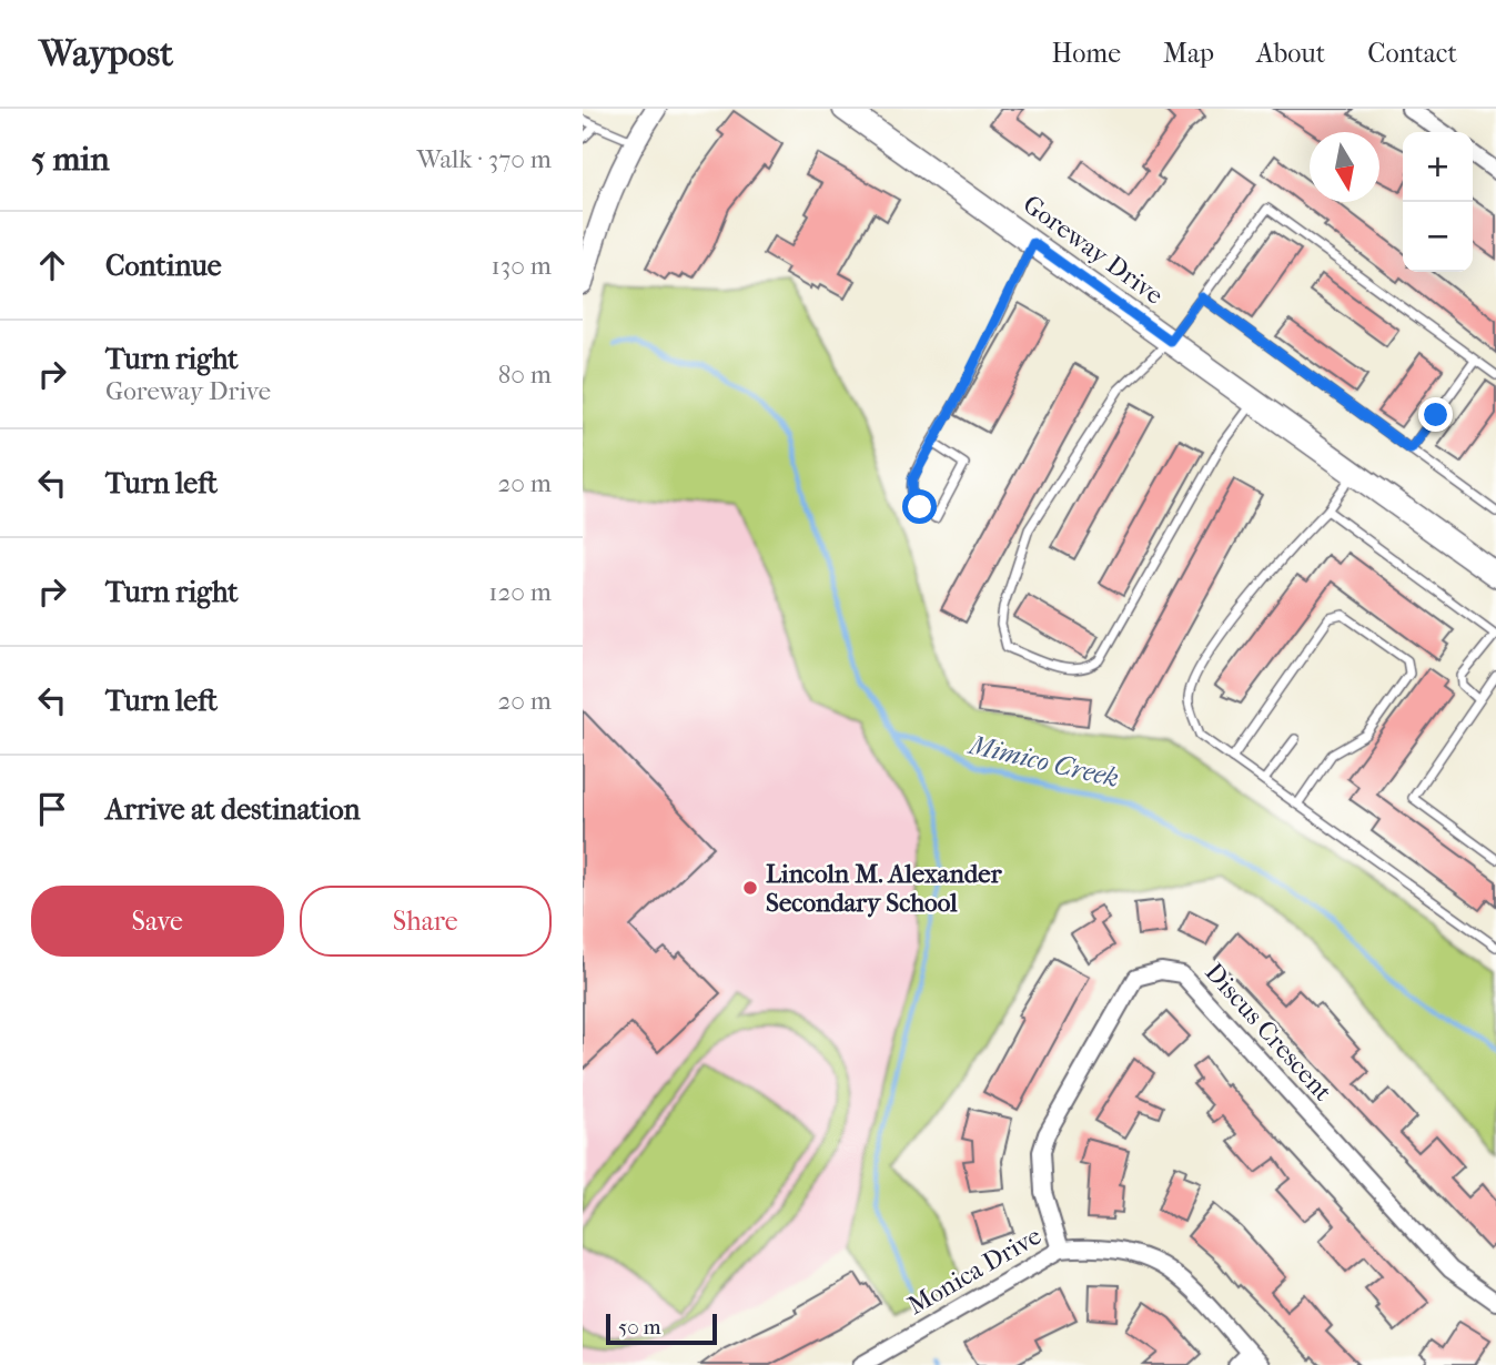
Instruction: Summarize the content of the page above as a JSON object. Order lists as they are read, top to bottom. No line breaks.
{"streets":{"main road":["Goreway Drive"],"street":["Discus Crescent","Monica Drive"]},"crossings":[["Discus Crescent","Monica Drive"]],"water":["Mimico Creek"],"places":["Lincoln M. Alexander Secondary School"],"scale_bar":"50 m","north":"bottom","page":{"header":"Waypost","nav":["Home","Map","About","Contact"],"heading":["5 min","Walk · 370 m"],"map_buttons":["+","−"],"list":[["Continue","130 m"],["Turn right","Goreway Drive","80 m"],["Turn left","20 m"],["Turn right","120 m"],["Turn left","20 m"],"Arrive at destination"],"buttons":["Save","Share"],"scale":"50 m"}}
